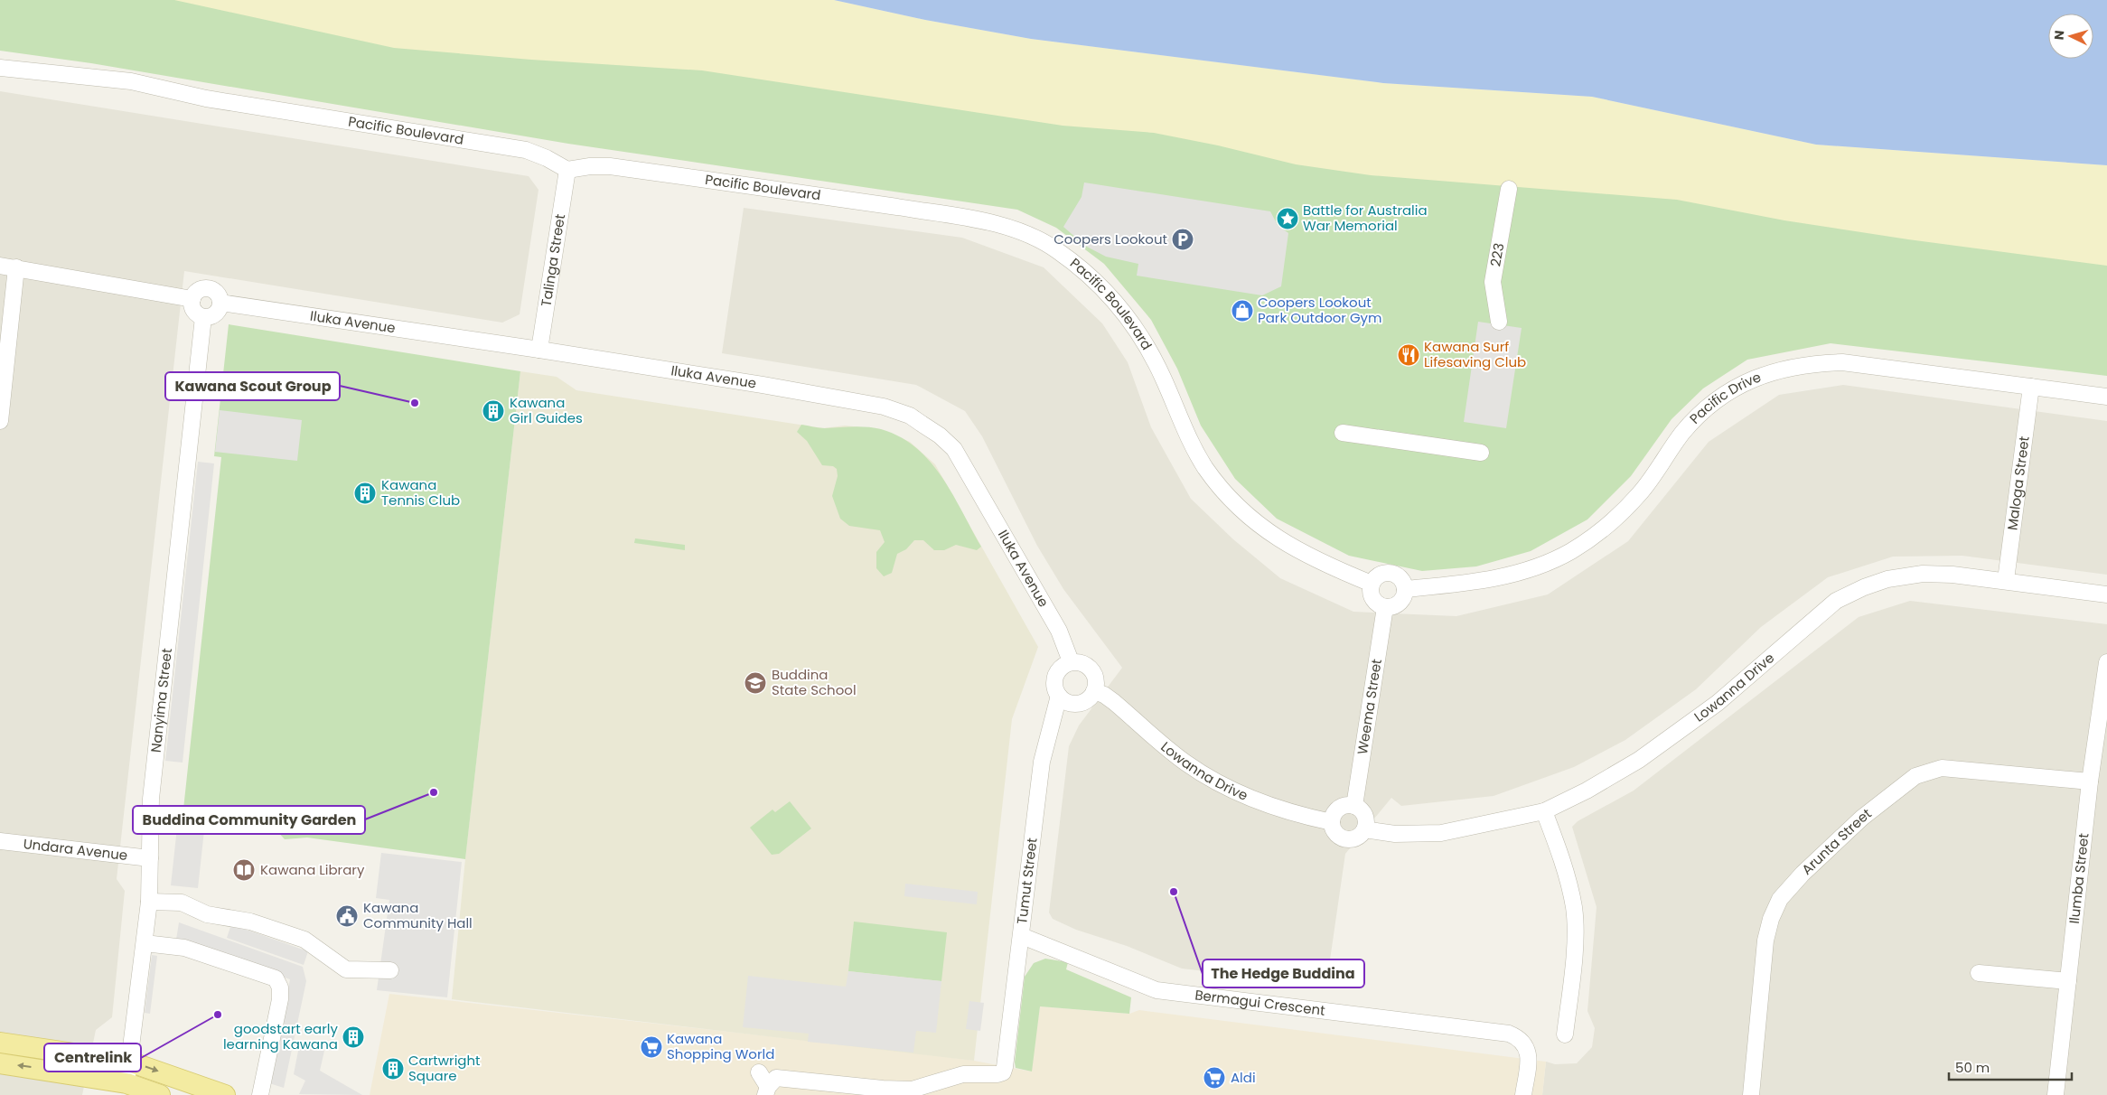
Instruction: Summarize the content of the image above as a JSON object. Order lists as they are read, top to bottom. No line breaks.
{"streets":{"street":["Pacific Boulevard","223","Talinga Street","Iluka Avenue","Pacific Drive","Maloga Street","Lowanna Drive","Nanyima Street","Weema Street","Arunta Street","Undara Avenue","Ilumba Street","Tumut Street","Bermagui Crescent"]},"crossings":[["Pacific Boulevard","Talinga Street"],["Pacific Boulevard","Pacific Drive"],["Pacific Boulevard","Weema Street"],["Talinga Street","Iluka Avenue"],["Iluka Avenue","Lowanna Drive"],["Iluka Avenue","Nanyima Street"],["Iluka Avenue","Tumut Street"],["Pacific Drive","Maloga Street"],["Pacific Drive","Weema Street"],["Maloga Street","Lowanna Drive"],["Lowanna Drive","Weema Street"],["Lowanna Drive","Tumut Street"],["Nanyima Street","Undara Avenue"],["Arunta Street","Ilumba Street"],["Tumut Street","Bermagui Crescent"]],"places":{"place":["Battle for Australia War Memorial"],"parking":["Coopers Lookout"],"shop":["Coopers Lookout Park Outdoor Gym"],"restaurant":["Kawana Surf Lifesaving Club"],"other":["Kawana Scout Group","Buddina Community Garden","The Hedge Buddina","Centrelink"],"building":["Kawana Girl Guides","Kawana Tennis Club","goodstart early learning Kawana","Cartwright Square"],"school or university":["Buddina State School"],"library":["Kawana Library"],"public building":["Kawana Community Hall"],"supermarket":["Kawana Shopping World","Aldi"]},"scale_bar":"50 m","north":"left"}
